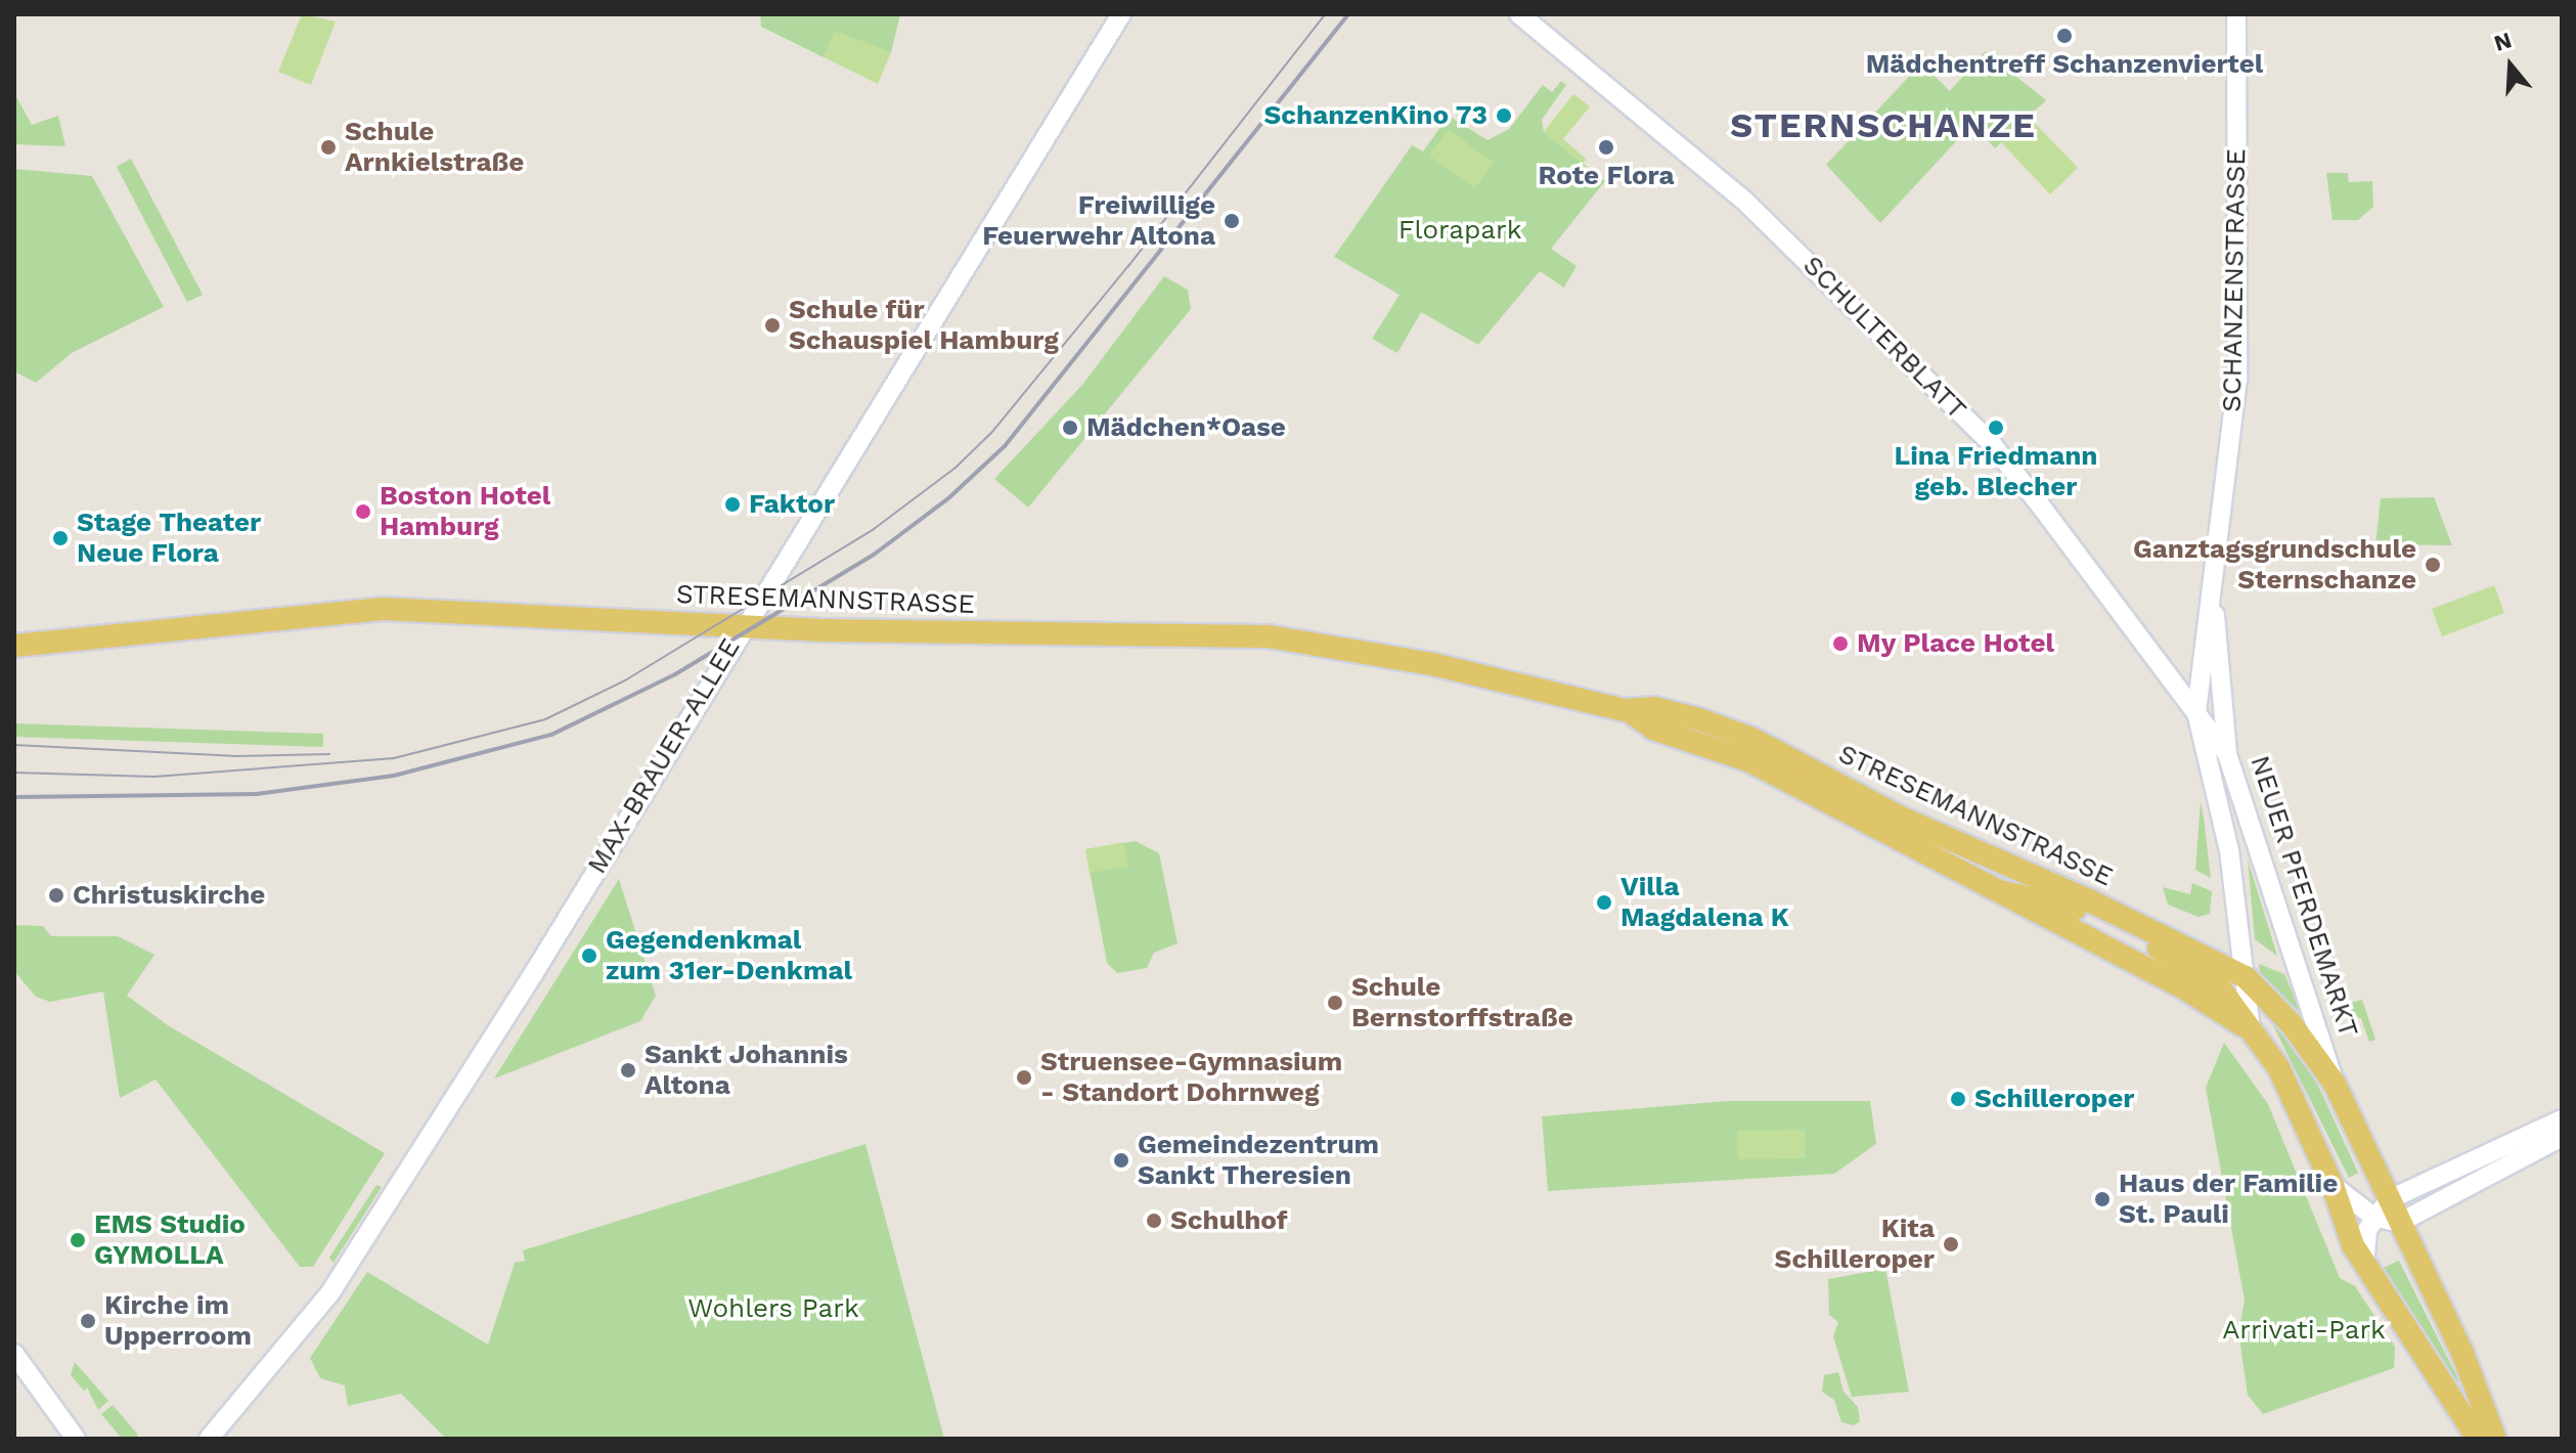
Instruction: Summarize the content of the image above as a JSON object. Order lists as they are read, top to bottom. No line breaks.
{"streets":{"main road":["STRESEMANNSTRASSE","NEUER PFERDEMARKT"],"street":["SCHANZENSTRASSE","SCHULTERBLATT","MAX-BRAUER-ALLEE"]},"crossings":[["SCHANZENSTRASSE","SCHULTERBLATT"],["SCHANZENSTRASSE","NEUER PFERDEMARKT"],["SCHULTERBLATT","NEUER PFERDEMARKT"],["STRESEMANNSTRASSE","MAX-BRAUER-ALLEE"],["STRESEMANNSTRASSE","NEUER PFERDEMARKT"]],"districts":["STERNSCHANZE"],"parks":["Florapark","Wohlers Park","Arrivati-Park"],"places":["Mädchentreff Schanzenviertel","SchanzenKino 73","Schule Arnkielstraße","Rote Flora","Freiwillige Feuerwehr Altona","Schule für Schauspiel Hamburg","Mädchen*Oase","Lina Friedmann geb. Blecher","Faktor","Boston Hotel Hamburg","Stage Theater Neue Flora","Ganztagsgrundschule Sternschanze","My Place Hotel","Christuskirche","Villa Magdalena K","Gegendenkmal zum 31er-Denkmal","Schule Bernstorffstraße","Sankt Johannis Altona","Struensee-Gymnasium - Standort Dohrnweg","Schilleroper","Gemeindezentrum Sankt Theresien","Haus der Familie St. Pauli","Schulhof","EMS Studio GYMOLLA","Kita Schilleroper","Kirche im Upperroom"],"north":"top"}
